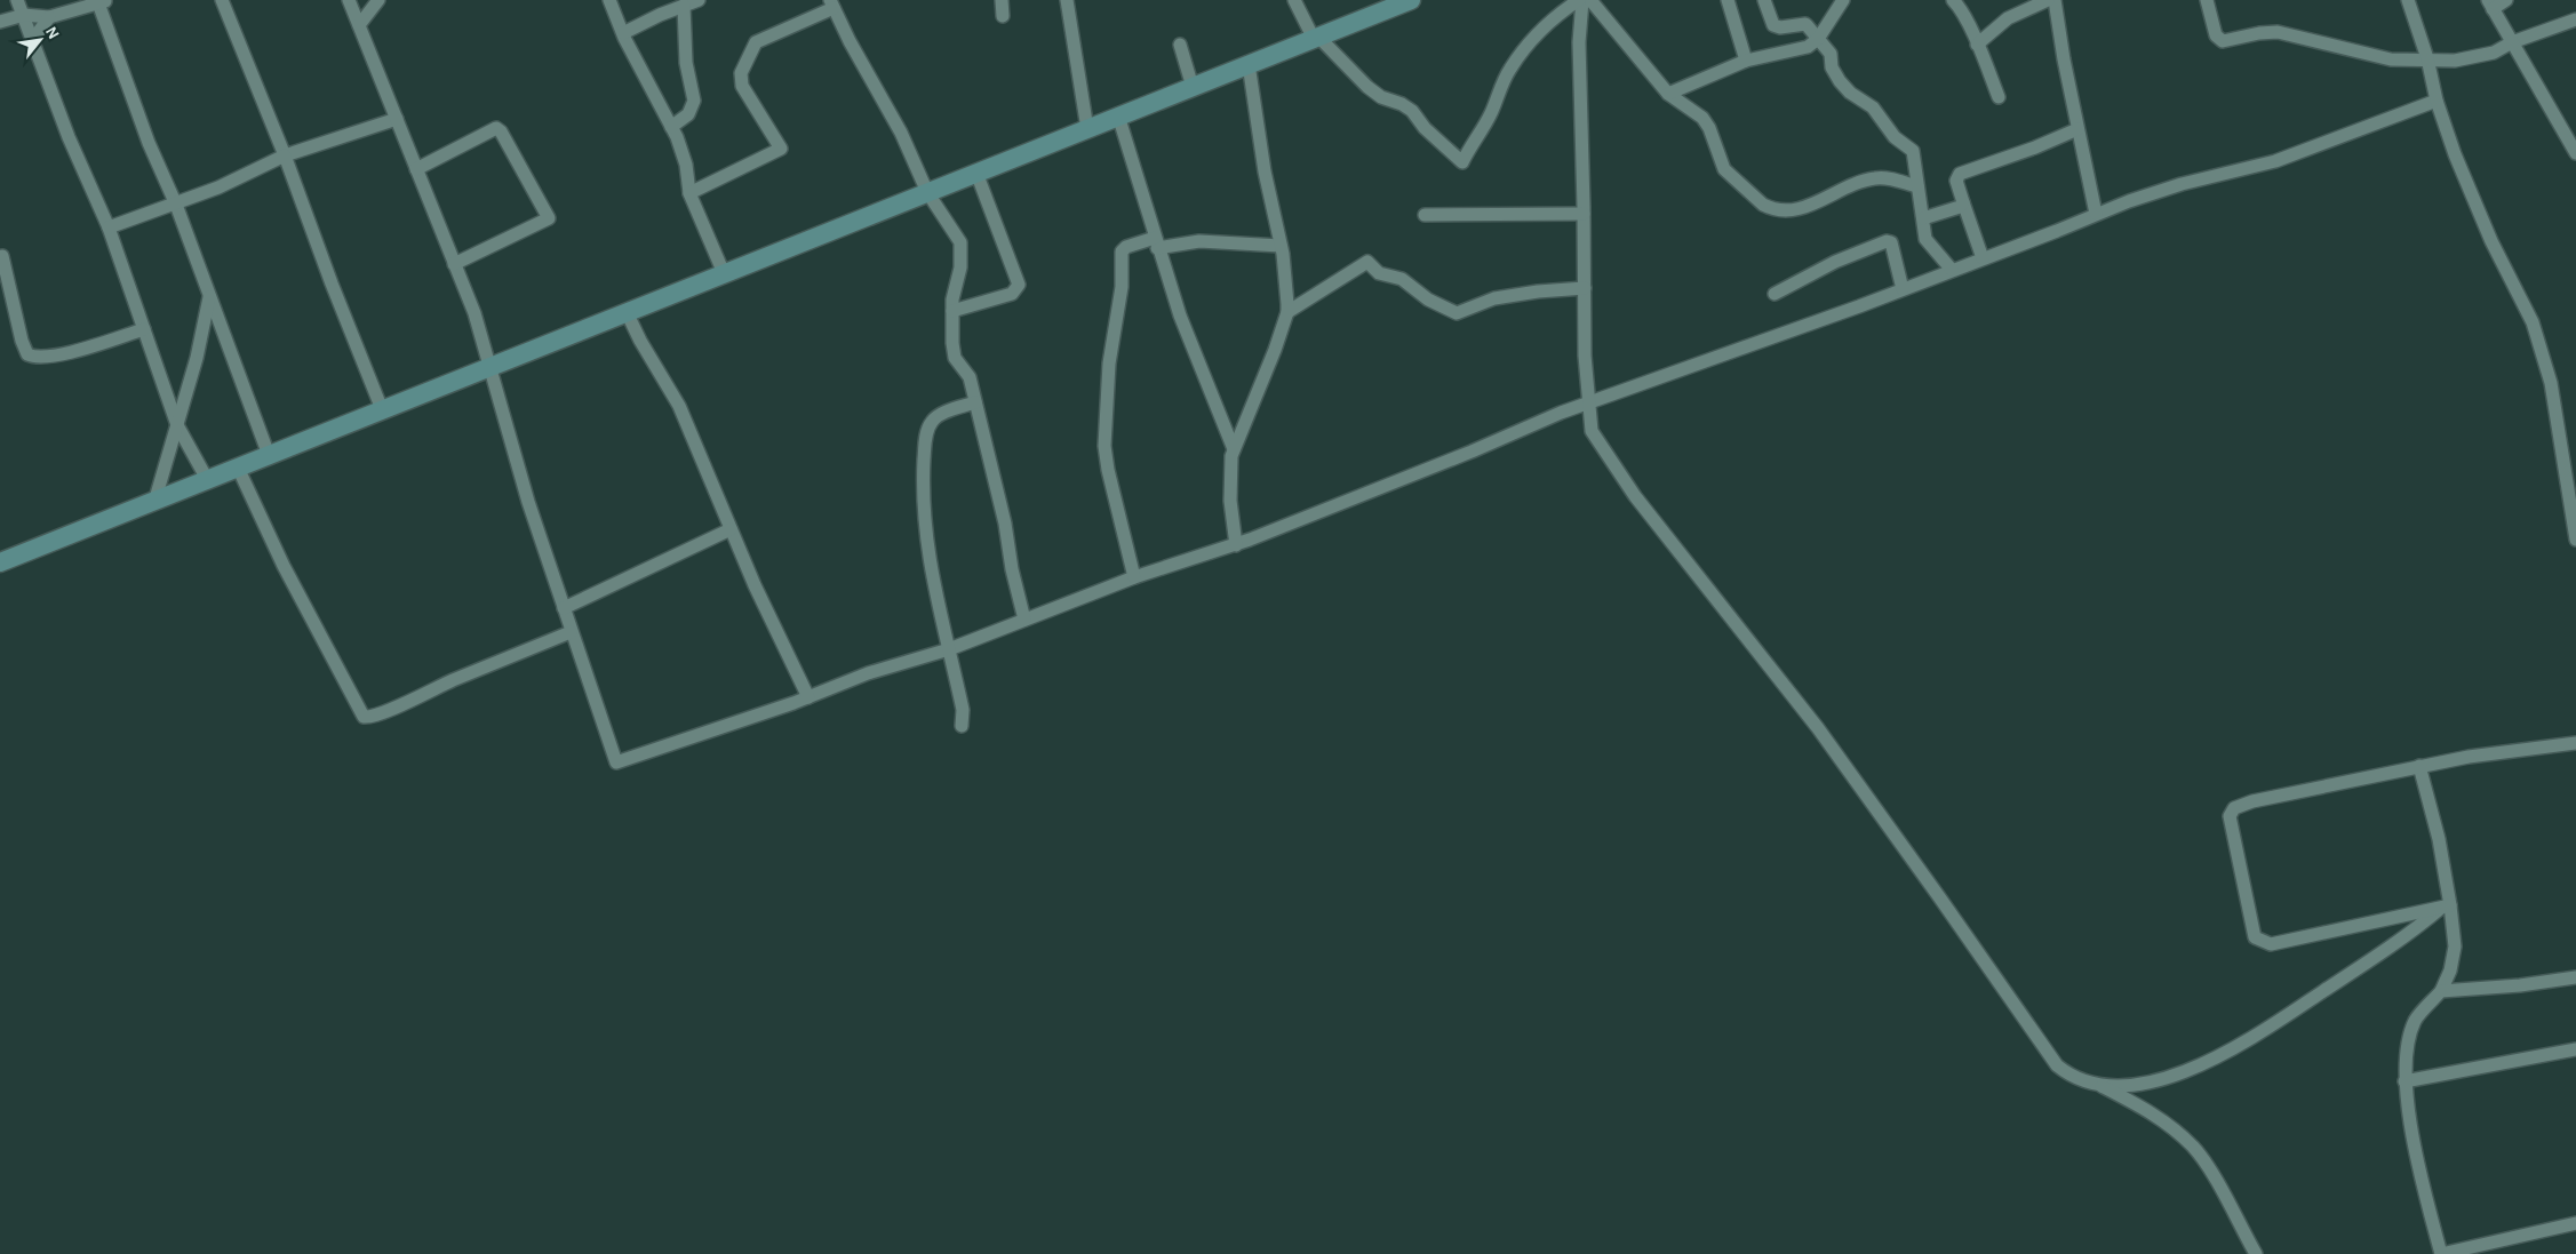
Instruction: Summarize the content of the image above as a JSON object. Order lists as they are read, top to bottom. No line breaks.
{"north":"top right"}
